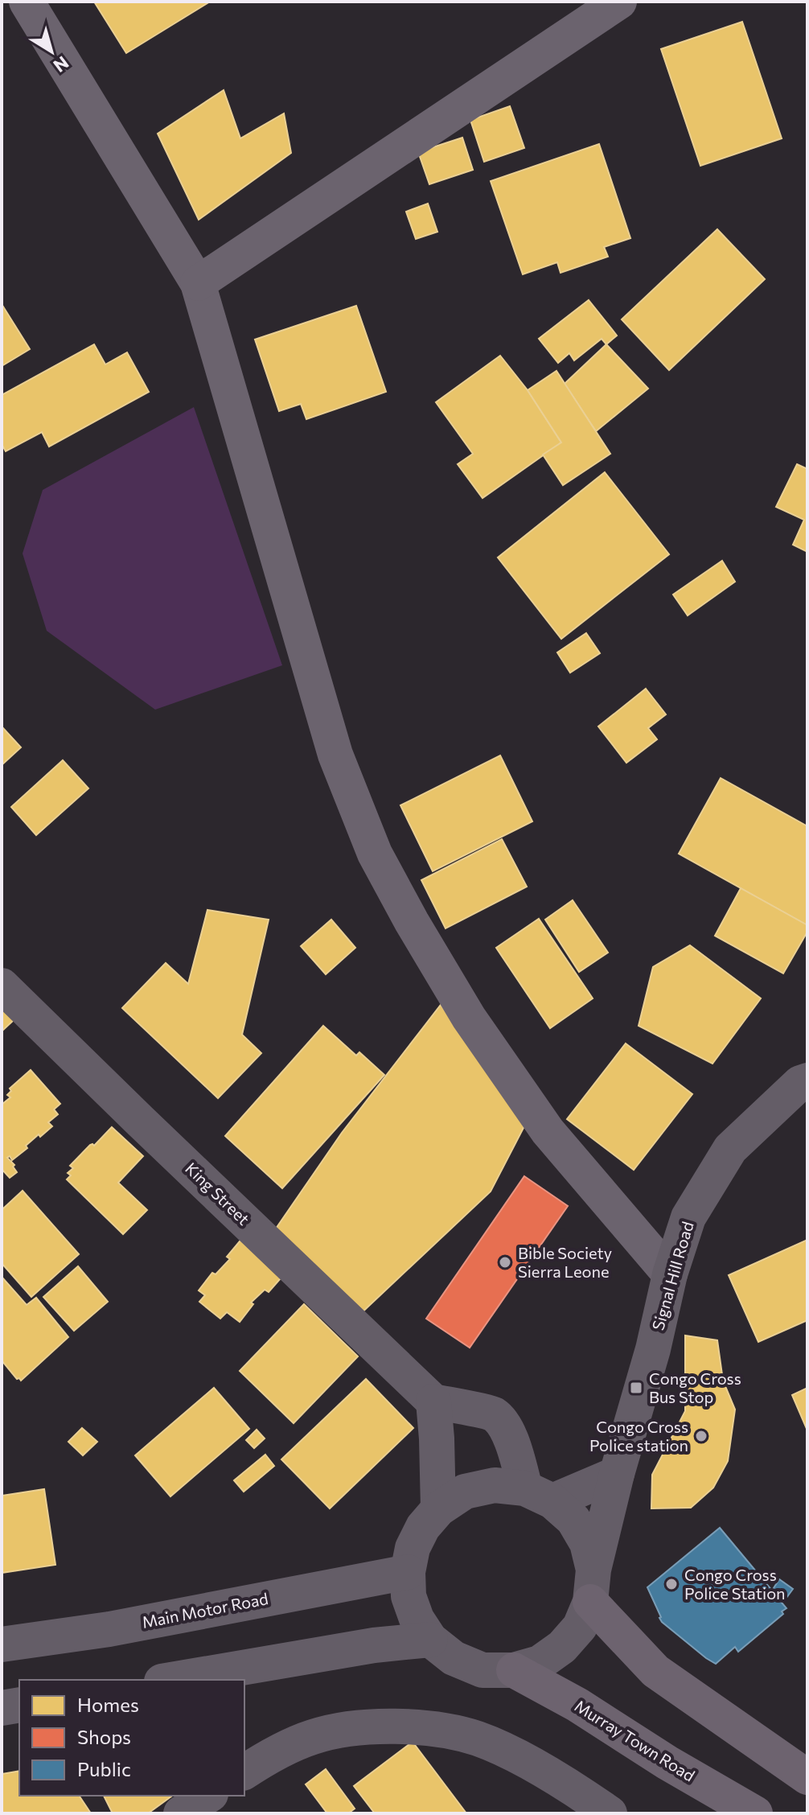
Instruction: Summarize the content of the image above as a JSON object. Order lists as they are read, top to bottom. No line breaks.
{"streets":{"main road":["King Street","Signal Hill Road","Main Motor Road","Murray Town Road"]},"crossings":[["Signal Hill Road","Main Motor Road"],["Signal Hill Road","Murray Town Road"],["Main Motor Road","Murray Town Road"]],"places":{"other":["Bible Society Sierra Leone","Congo Cross Police station","Congo Cross Police Station"],"transit":["Congo Cross Bus Stop"]},"legend":["Homes","Shops","Public"],"north":"bottom right"}
